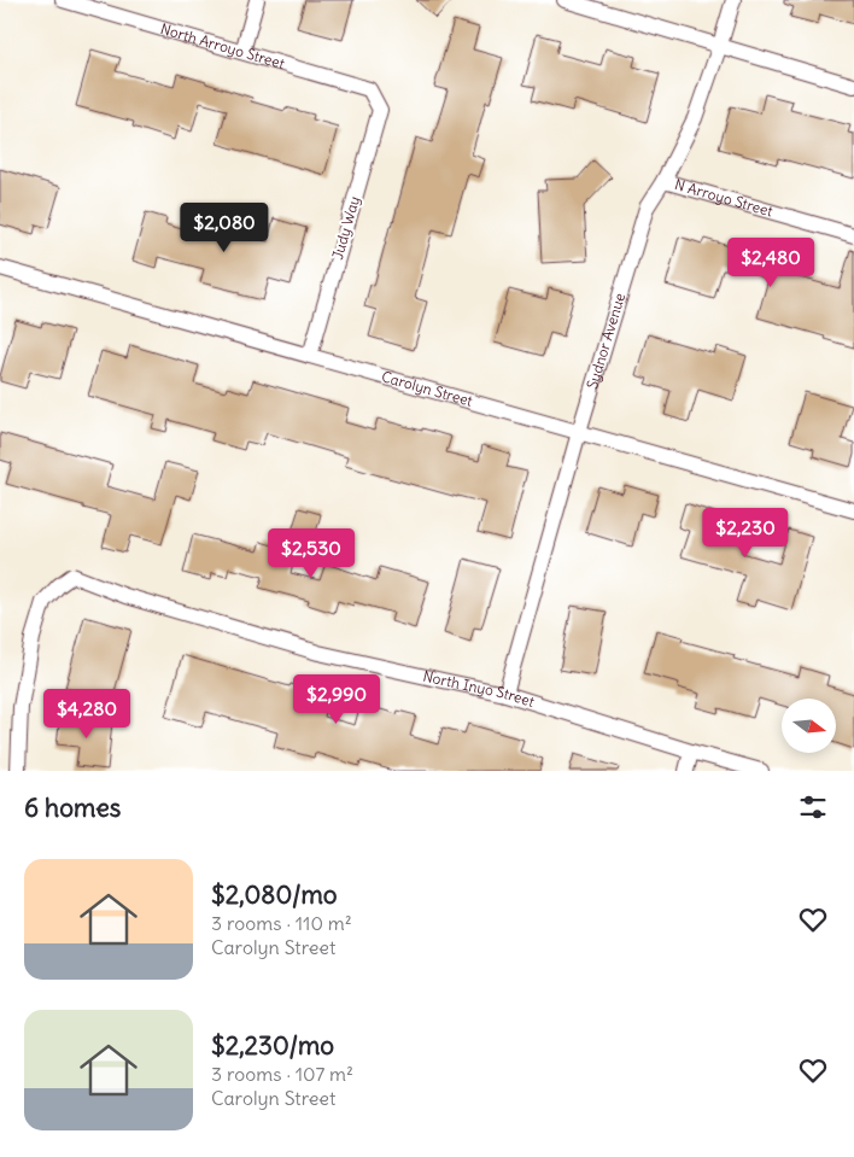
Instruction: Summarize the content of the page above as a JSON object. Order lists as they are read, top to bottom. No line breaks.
{"streets":{"street":["North Arroyo Street","N Arroyo Street","Judy Way","Sydnor Avenue","Carolyn Street","North Inyo Street"]},"crossings":[["North Arroyo Street","Judy Way"],["N Arroyo Street","Sydnor Avenue"],["Judy Way","Carolyn Street"],["Sydnor Avenue","Carolyn Street"],["Sydnor Avenue","North Inyo Street"]],"north":"right","page":{"price":["$2,080","$2,480","$2,230","$2,530","$2,990","$4,280"],"heading":"6 homes","list":[{"name":"$2,080/mo","note":"3 rooms · 110 m² · Carolyn Street"},{"name":"$2,230/mo","note":"3 rooms · 107 m² · Carolyn Street"}]}}
